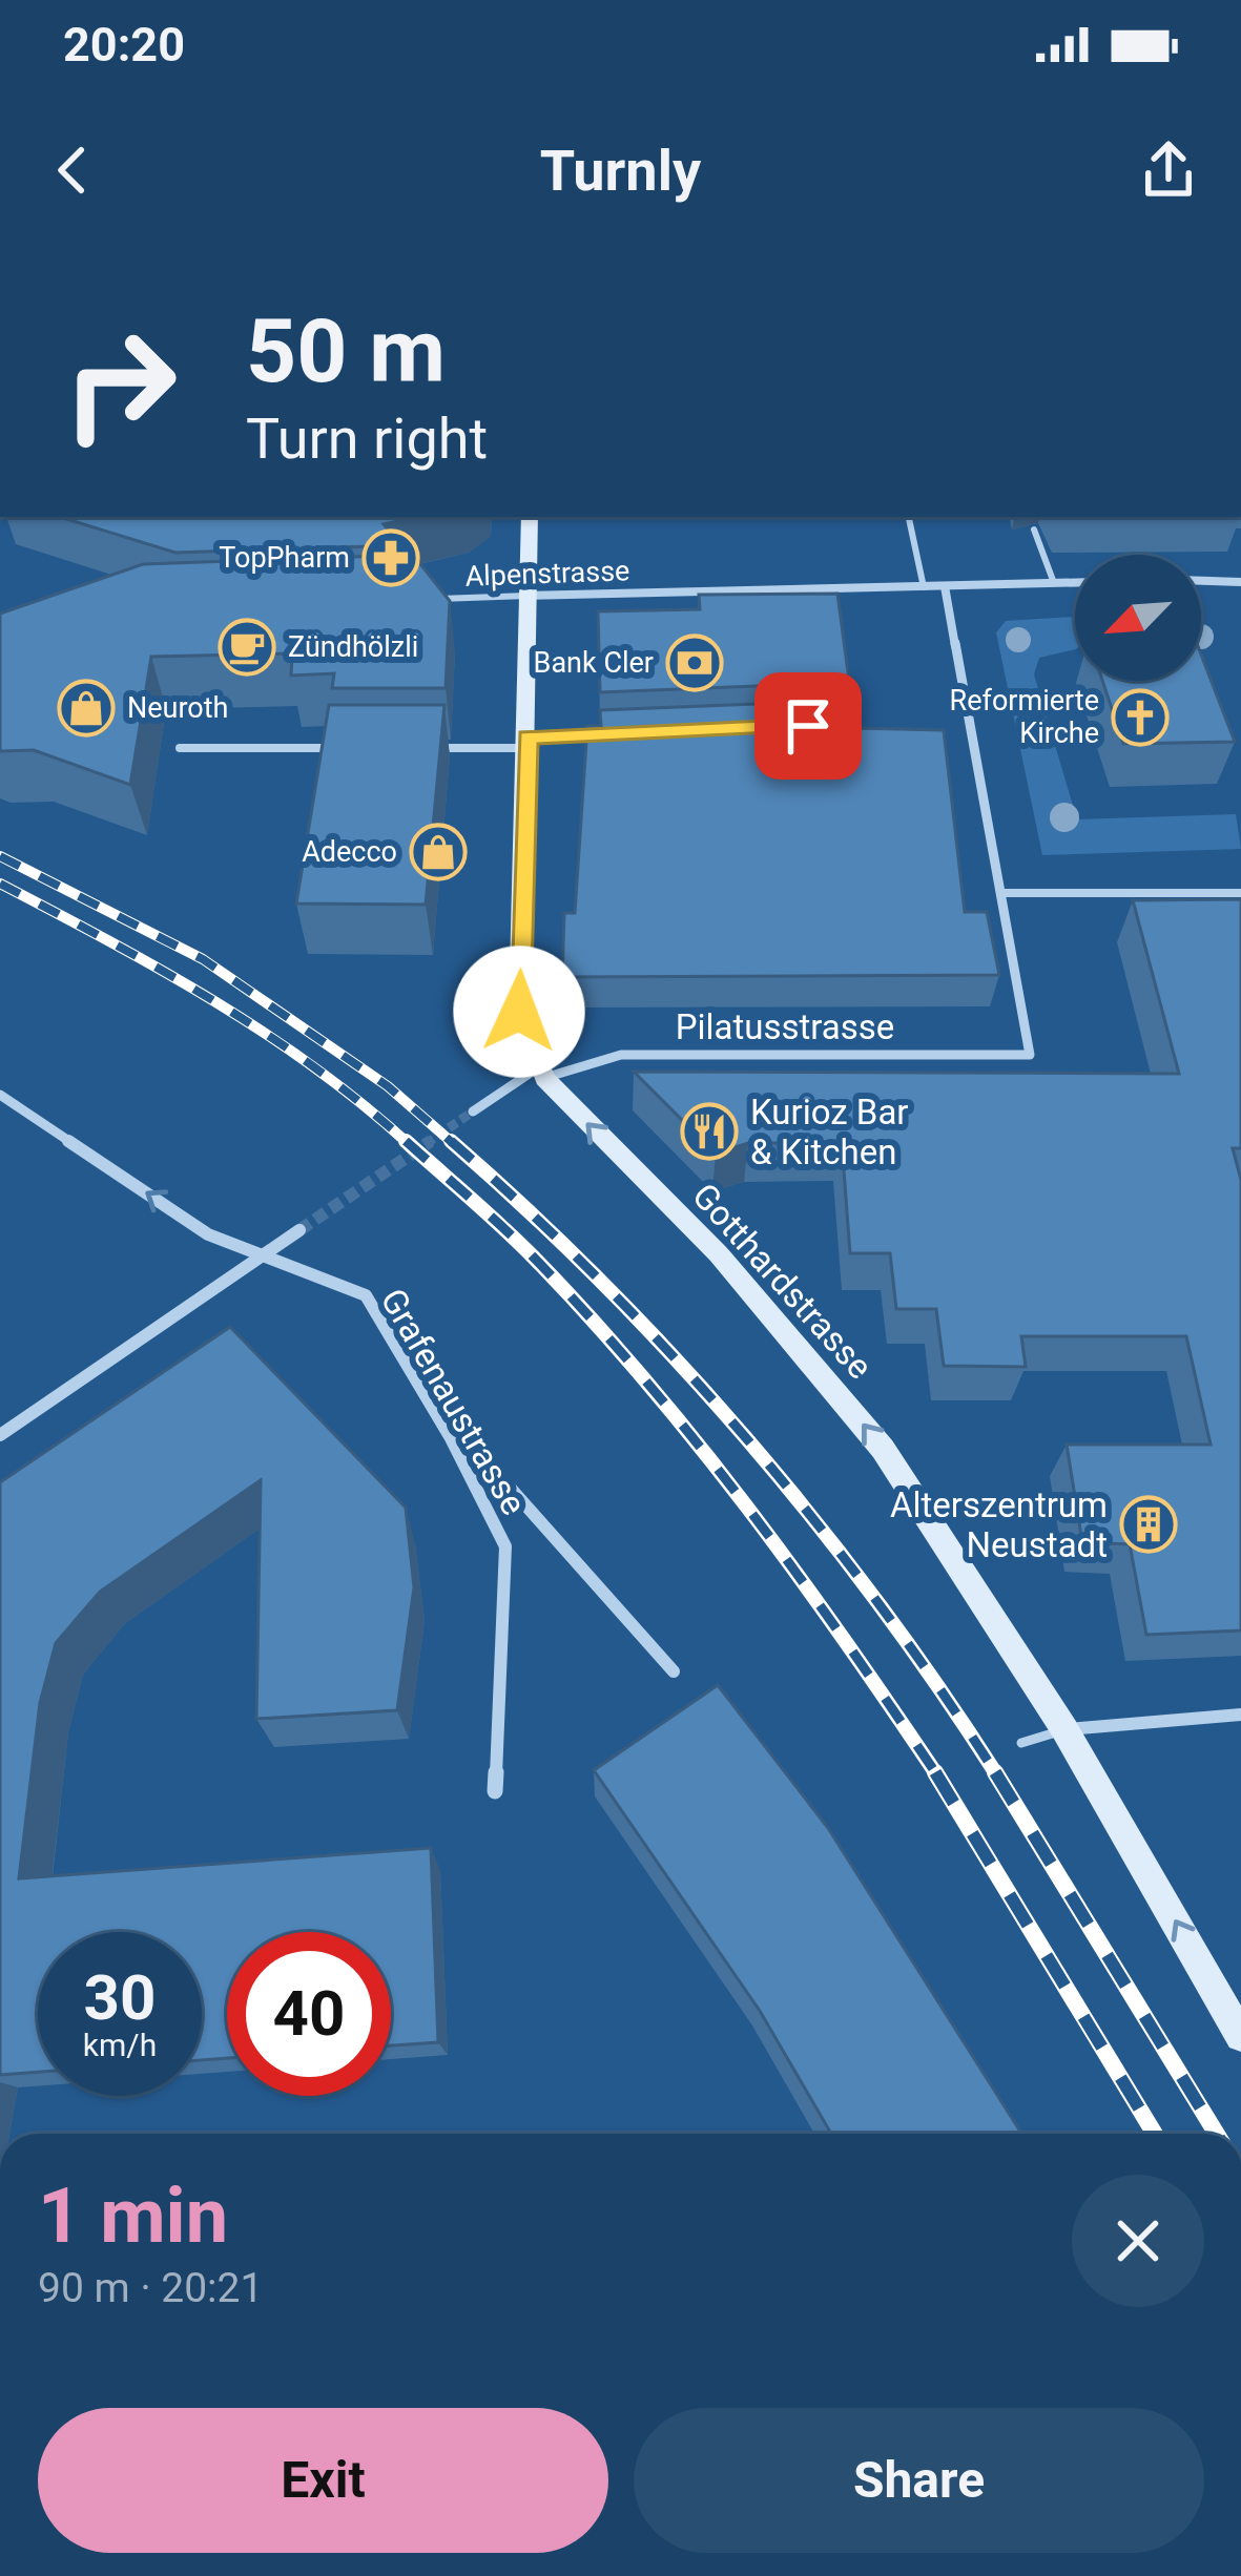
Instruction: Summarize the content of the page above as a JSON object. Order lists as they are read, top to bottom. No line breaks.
{"streets":{"street":["Alpenstrasse","Pilatusstrasse","Gotthardstrasse","Grafenaustrasse"]},"crossings":[["Alpenstrasse","Gotthardstrasse"],["Pilatusstrasse","Gotthardstrasse"]],"one_way":["Gotthardstrasse"],"places":{"pharmacy":["TopPharm"],"cafe":["Zündhölzli"],"bank":["Bank Cler"],"shop":["Neuroth","Adecco"],"church":["Reformierte Kirche"],"restaurant":["Kurioz Bar & Kitchen"],"building":["Alterszentrum Neustadt"]},"north":"bottom left","page":{"status":"20:20","header":"Turnly","turn":["50 m","Turn right"],"speed":"30 km/h","limit":"40","heading":["1 min","90 m · 20:21"],"buttons":["Exit","Share"]}}
